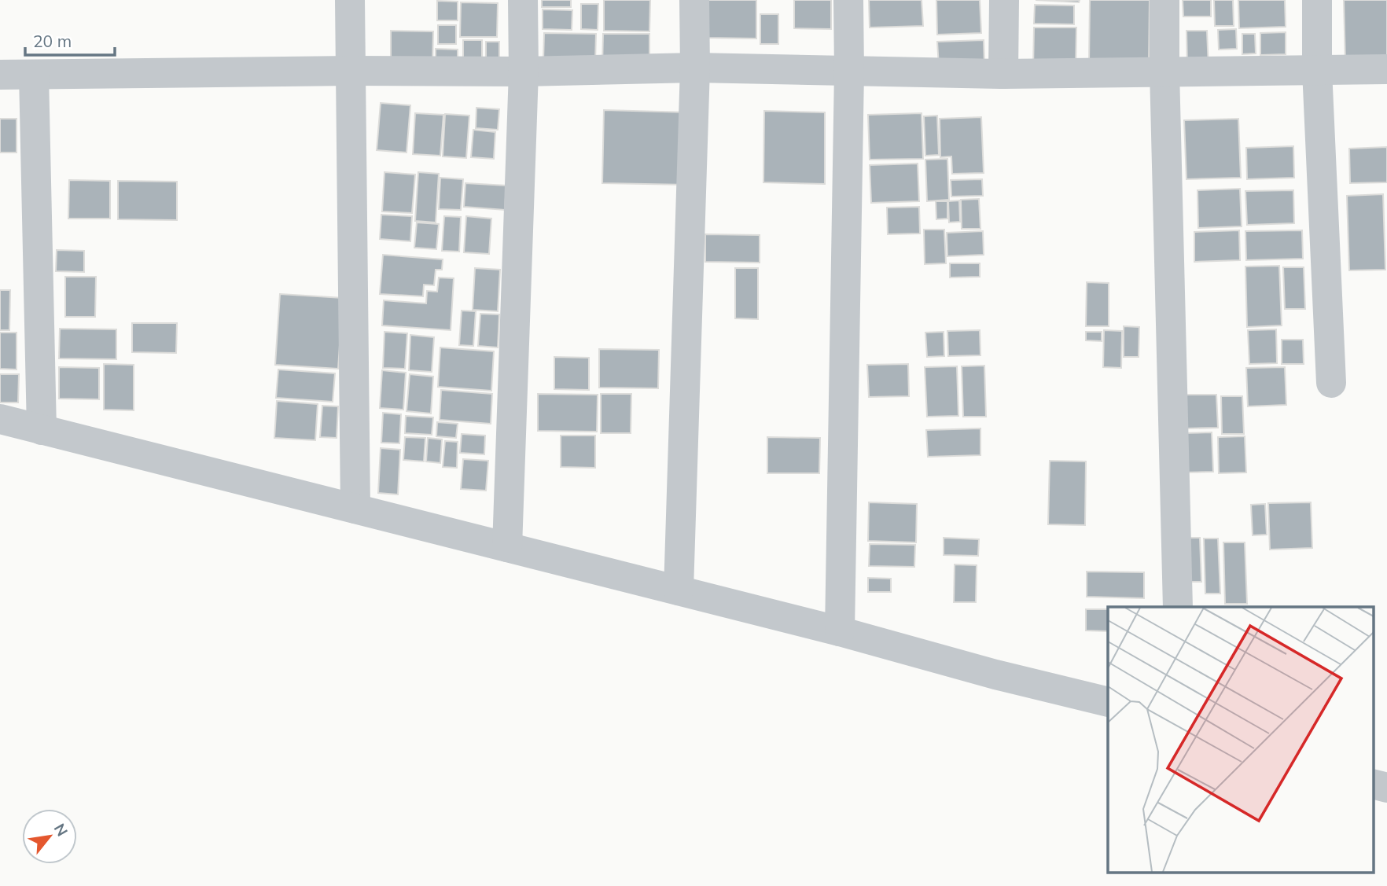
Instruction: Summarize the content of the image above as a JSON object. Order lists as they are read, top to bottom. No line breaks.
{"scale_bar":"20 m","north":"top right"}
